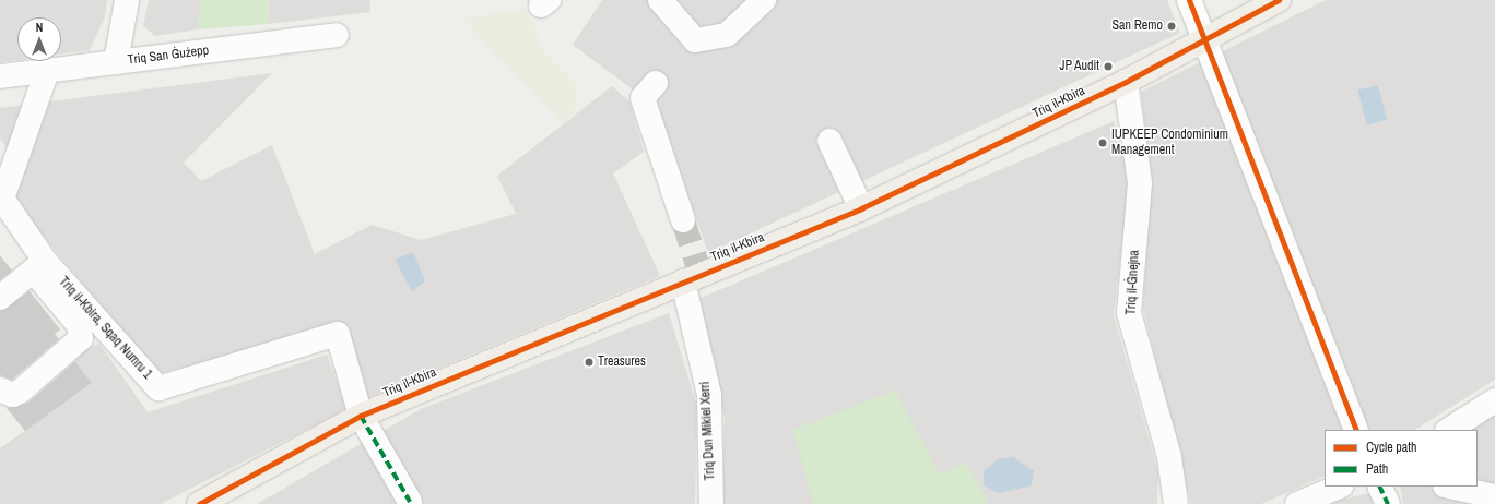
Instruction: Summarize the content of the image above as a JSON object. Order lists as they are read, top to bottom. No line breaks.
{"streets":{"main road":["Triq il-Kbira"],"street":["Triq San Ġużepp","Triq il-Ġnejna","Triq il-Kbira, Sqaq Numru 1","Triq Dun Mikiel Xerri"]},"crossings":[["Triq San Ġużepp","Triq il-Kbira, Sqaq Numru 1"],["Triq il-Kbira","Triq il-Ġnejna"],["Triq il-Kbira","Triq il-Kbira, Sqaq Numru 1"],["Triq il-Kbira","Triq Dun Mikiel Xerri"]],"places":["San Remo","JP Audit","IUPKEEP Condominium Management","Treasures"],"legend":["Cycle path","Path"],"north":"top"}
